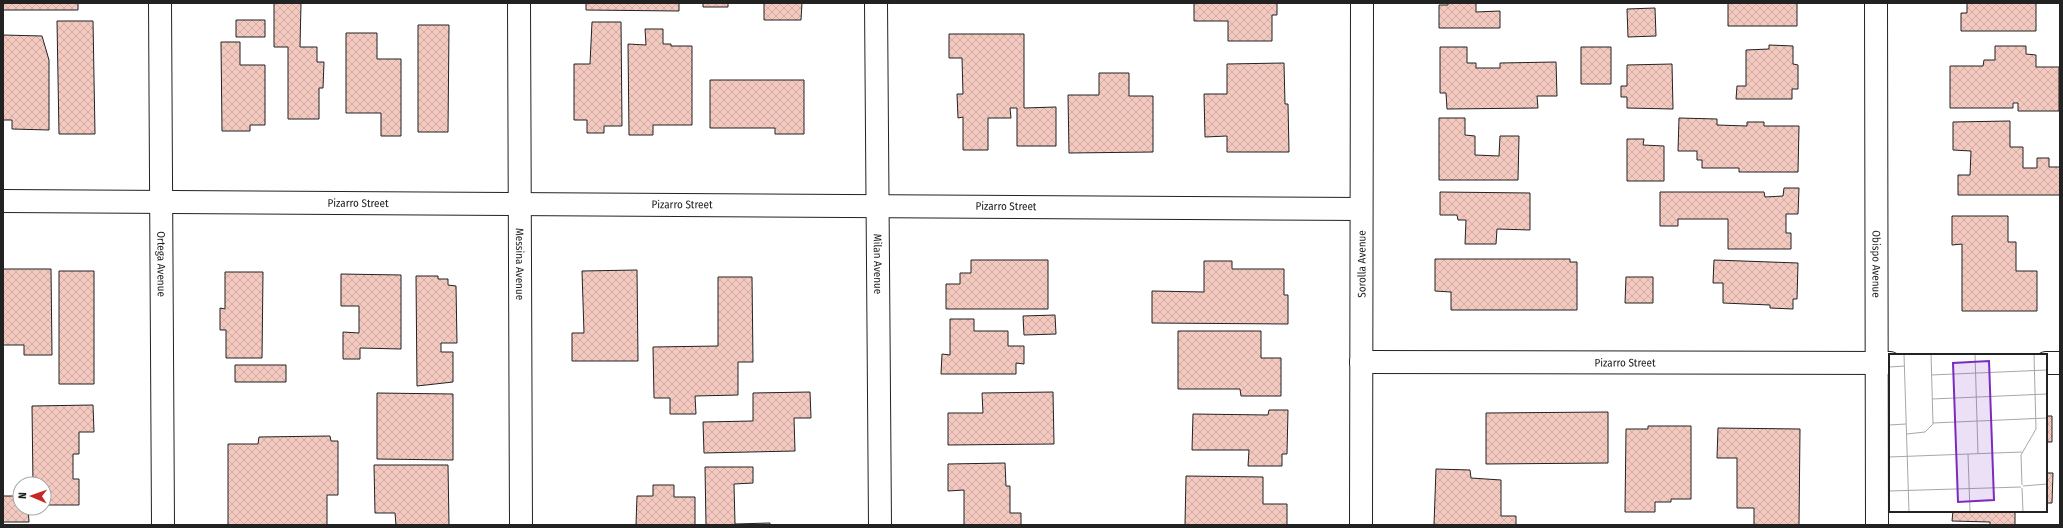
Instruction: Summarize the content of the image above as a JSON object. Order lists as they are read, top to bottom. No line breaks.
{"streets":{"street":["Pizarro Street","Ortega Avenue","Messina Avenue","Milan Avenue","Sorolla Avenue","Obispo Avenue"]},"crossings":[["Pizarro Street","Ortega Avenue"],["Pizarro Street","Messina Avenue"],["Pizarro Street","Milan Avenue"],["Pizarro Street","Sorolla Avenue"],["Pizarro Street","Obispo Avenue"]],"north":"left"}
